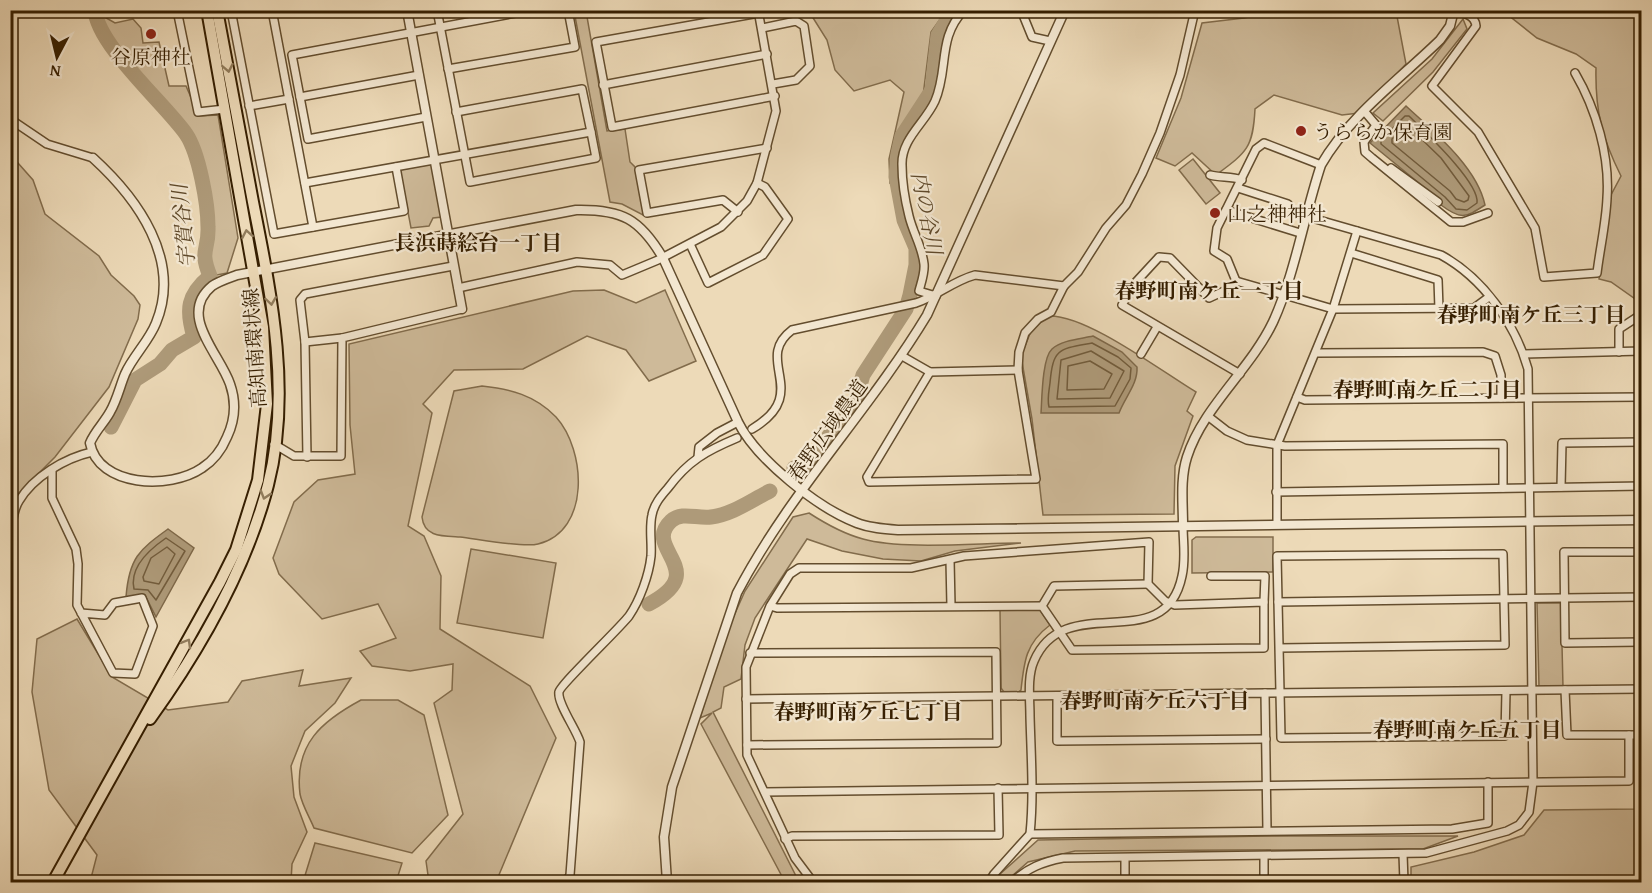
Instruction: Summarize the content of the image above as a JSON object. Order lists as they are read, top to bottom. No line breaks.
{"streets":{"main road":["高知南環状線"],"street":["春野広域農道"]},"districts":["長浜蒔絵台一丁目","春野町南ケ丘一丁目","春野町南ケ丘三丁目","春野町南ケ丘二丁目","春野町南ケ丘六丁目","春野町南ケ丘七丁目","春野町南ケ丘五丁目"],"water":["内の谷川","宇賀谷川"],"places":["谷原神社","うららか保育園","山之神神社"],"north":"bottom"}
